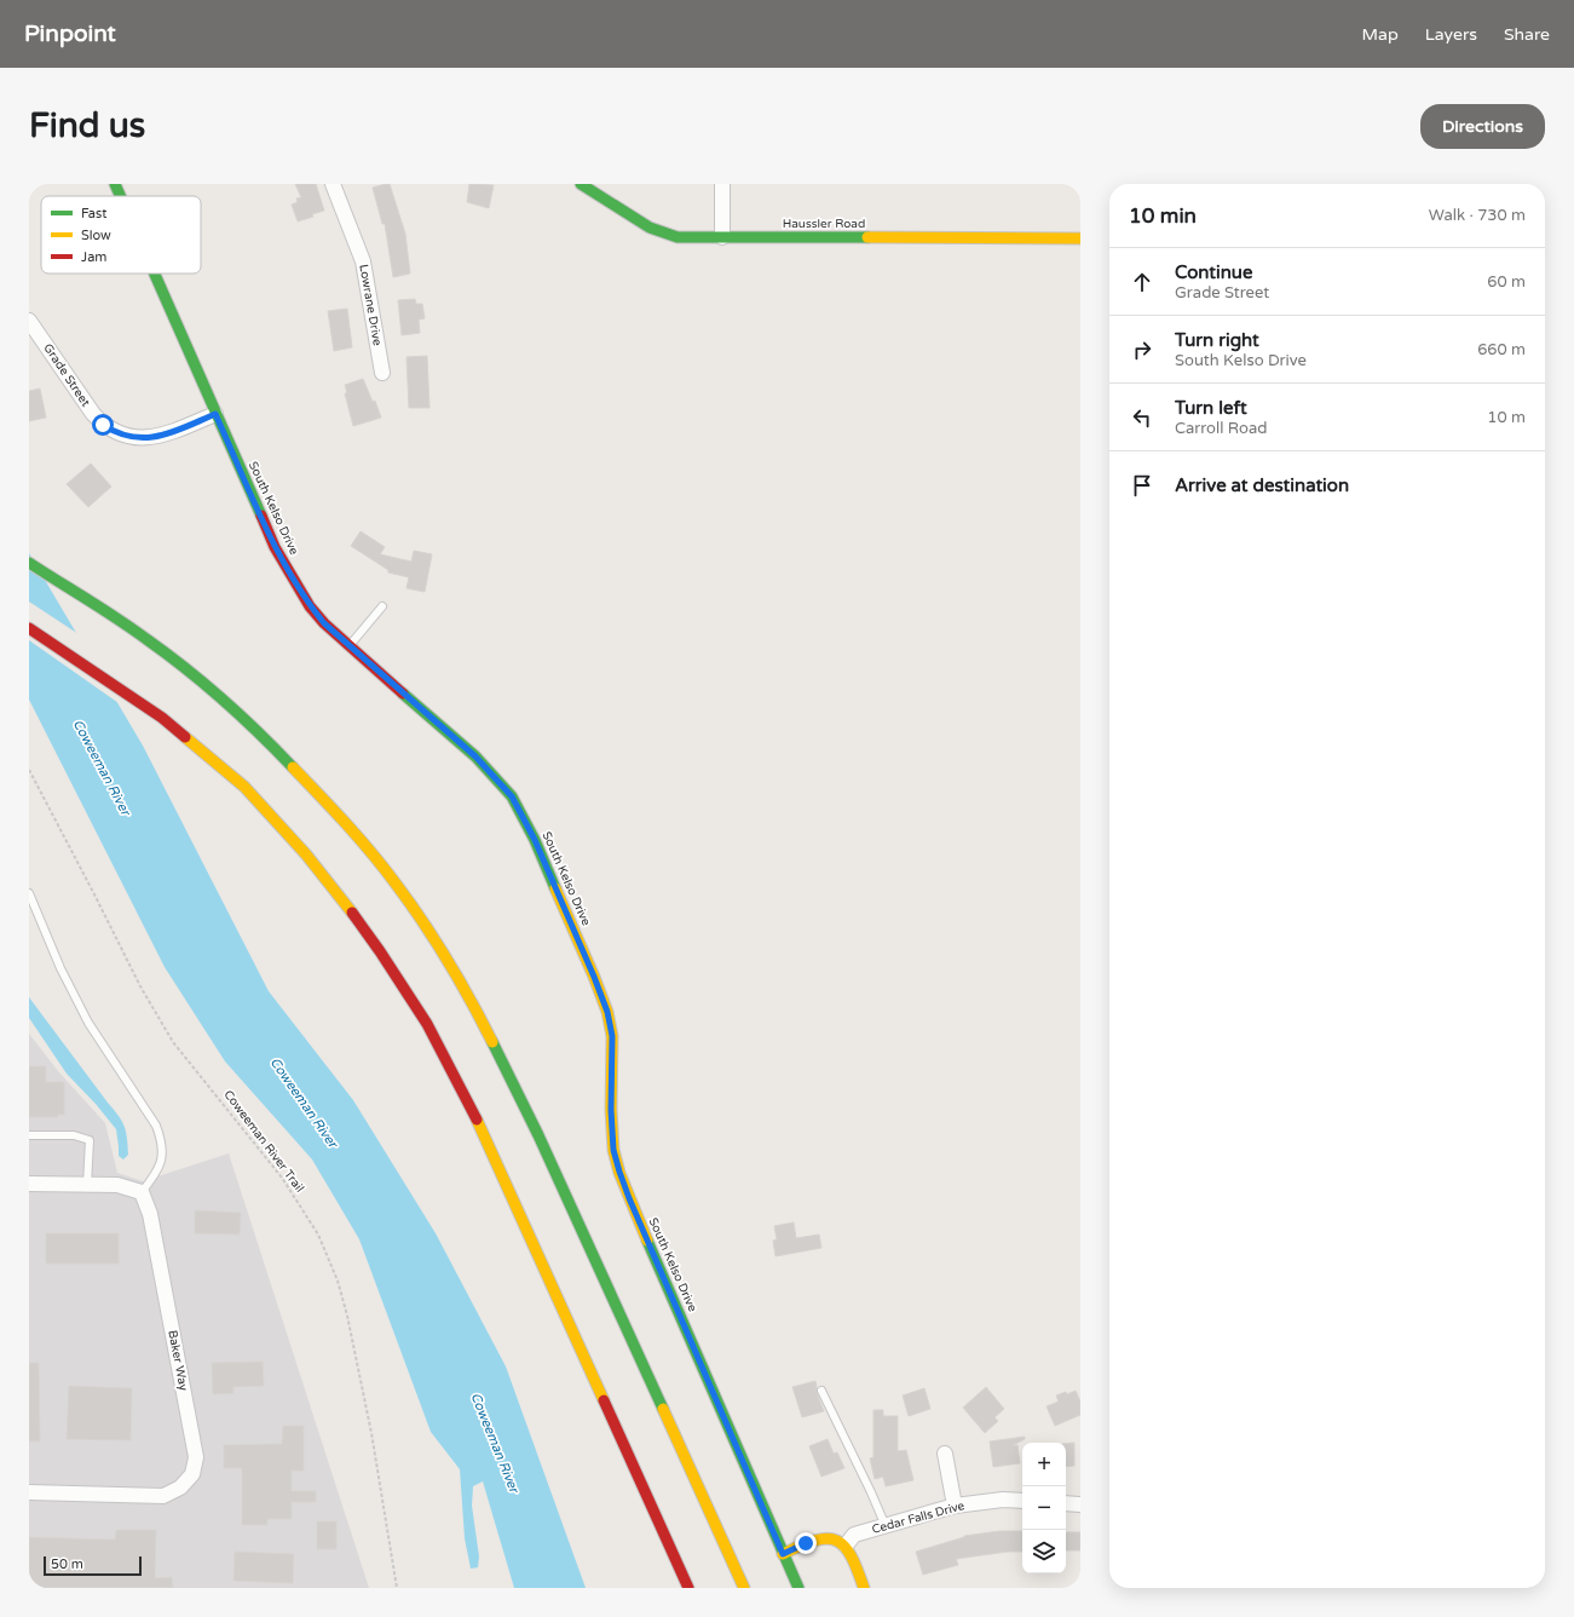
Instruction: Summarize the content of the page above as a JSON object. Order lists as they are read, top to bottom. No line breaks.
{"streets":{"main road":["Haussler Road","South Kelso Drive"],"street":["Lowrane Drive","Grade Street","Baker Way","Cedar Falls Drive"],"path":["Coweeman River Trail"]},"crossings":[["Grade Street","South Kelso Drive"]],"water":["Coweeman River"],"legend":["Fast","Slow","Jam"],"scale_bar":"50 m","page":{"header":"Pinpoint","nav":["Map","Layers","Share"],"buttons":"Directions","title":"Find us","heading":["10 min","Walk · 730 m"],"list":[["Continue","Grade Street","60 m"],["Turn right","South Kelso Drive","660 m"],["Turn left","Carroll Road","10 m"],"Arrive at destination"],"map_buttons":["+","−"],"scale":"50 m"}}
